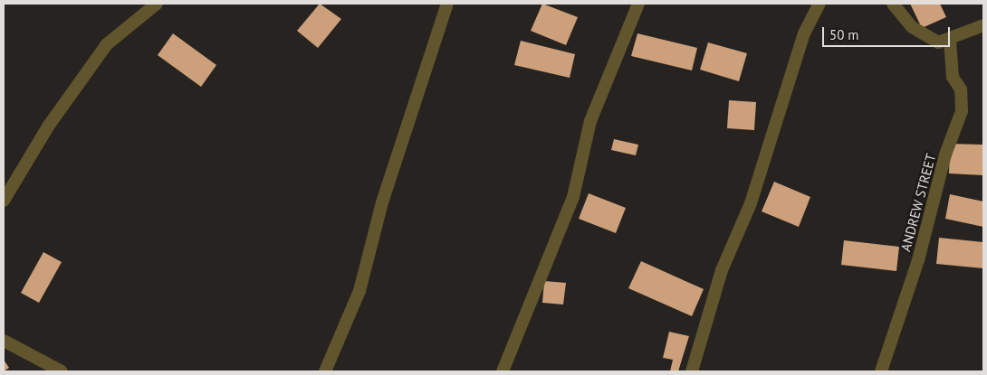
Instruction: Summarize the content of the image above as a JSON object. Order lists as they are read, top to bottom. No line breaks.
{"streets":{"street":["ANDREW STREET"]},"scale_bar":"50 m"}
